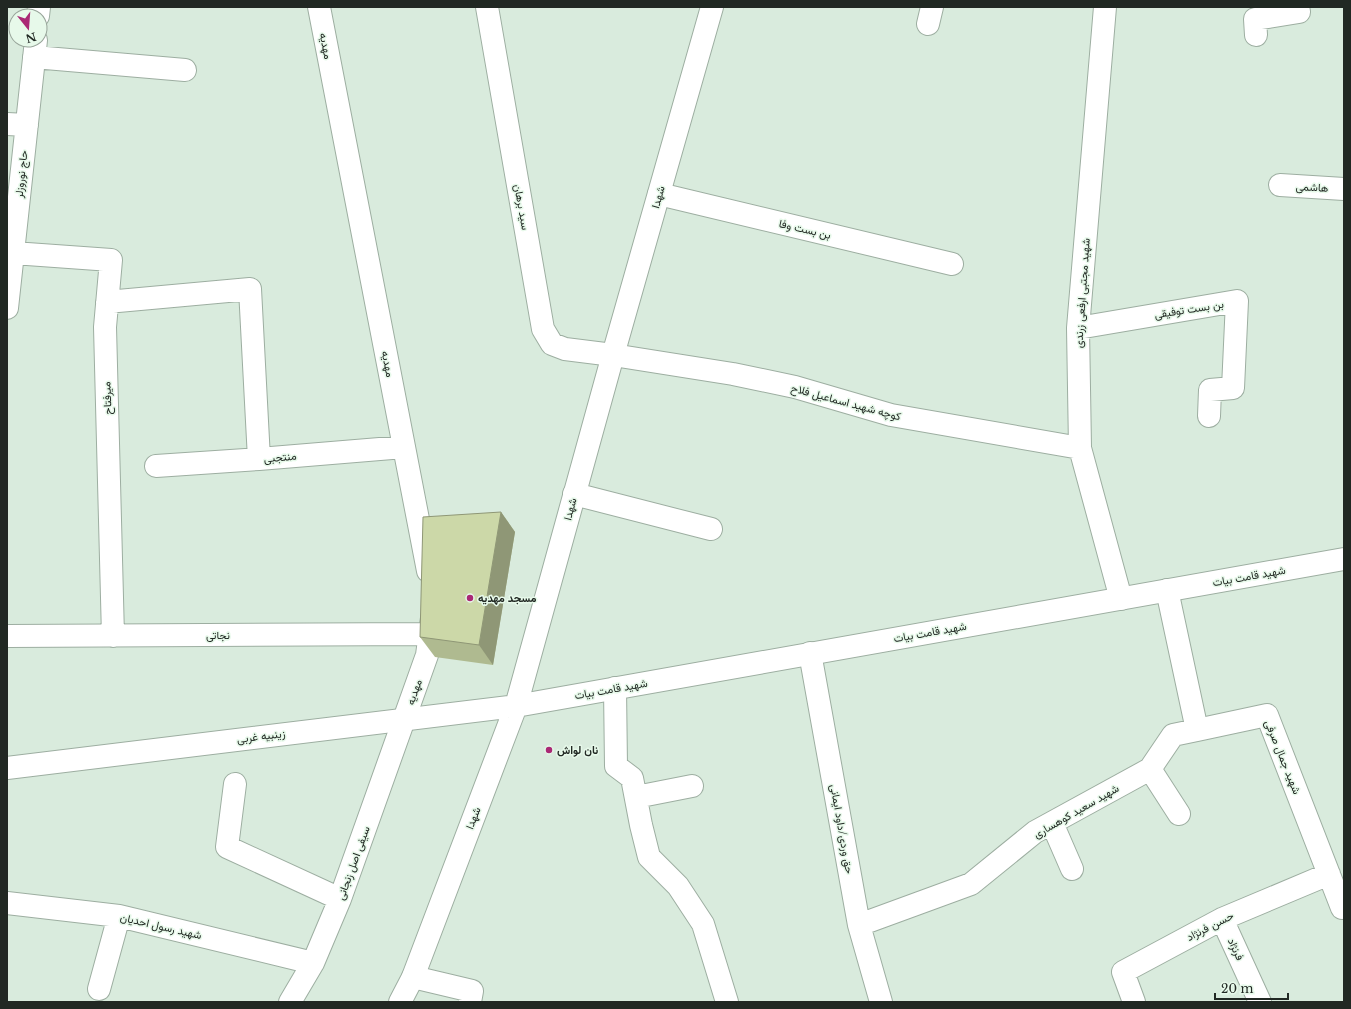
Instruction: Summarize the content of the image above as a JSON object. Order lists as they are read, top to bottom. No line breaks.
{"streets":{"street":["مهدیه","حاج نوروزلر","هاشمی","شهدا","سید برهان","بن بست وفا","شهید مجتبی ارفعی زرندی","بن بست توفیقی","میرفتاح","کوچه شهید اسماعیل فلاح","منتجبی","شهید قامت بیات","نجاتی","زینبیه غربی","شهید جمال صرفی","شهید سعید کوهساری","حق وردی/داود ایمانی","سیفی اصل زنجانی","شهید رسول احدیان","حسن فرنژاد","فرنژاد"]},"crossings":[["مهدیه","منتجبی"],["مهدیه","نجاتی"],["مهدیه","زینبیه غربی"],["مهدیه","سیفی اصل زنجانی"],["حاج نوروزلر","میرفتاح"],["شهدا","سید برهان"],["شهدا","بن بست وفا"],["شهدا","کوچه شهید اسماعیل فلاح"],["شهدا","شهید قامت بیات"],["شهدا","زینبیه غربی"],["سید برهان","کوچه شهید اسماعیل فلاح"],["شهید مجتبی ارفعی زرندی","بن بست توفیقی"],["شهید مجتبی ارفعی زرندی","کوچه شهید اسماعیل فلاح"],["شهید مجتبی ارفعی زرندی","شهید قامت بیات"],["میرفتاح","نجاتی"],["شهید قامت بیات","زینبیه غربی"],["شهید قامت بیات","حق وردی/داود ایمانی"],["زینبیه غربی","سیفی اصل زنجانی"],["شهید جمال صرفی","شهید سعید کوهساری"],["شهید جمال صرفی","حسن فرنژاد"],["شهید سعید کوهساری","حق وردی/داود ایمانی"],["سیفی اصل زنجانی","شهید رسول احدیان"],["حسن فرنژاد","فرنژاد"]],"places":["مسجد مهدیه","نان لواش"],"scale_bar":"20 m","north":"bottom"}
